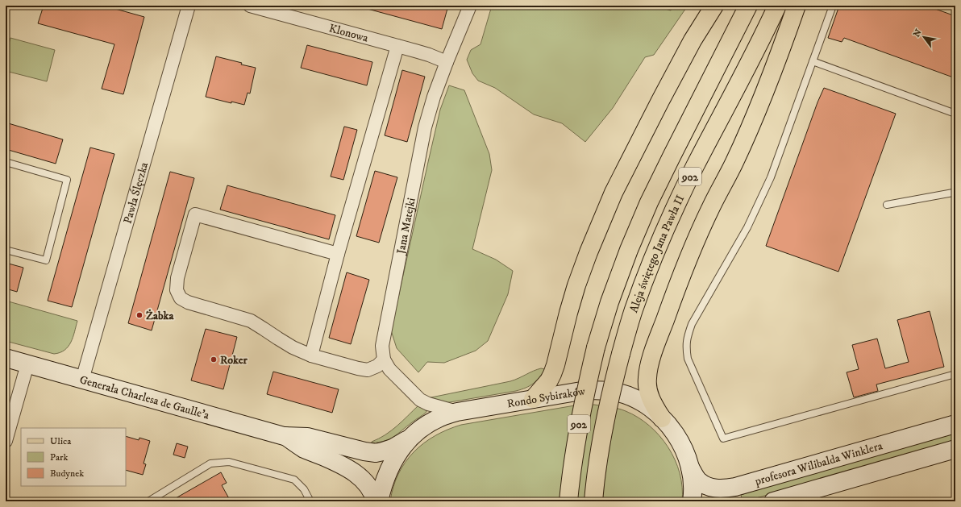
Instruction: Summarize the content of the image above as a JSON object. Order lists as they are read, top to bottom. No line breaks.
{"streets":{"main road":["902","Aleja świętego Jana Pawła II","Generała Charlesa de Gaulle'a","Rondo Sybiraków","profesora Wilibalda Winklera"],"street":["Klonowa","Pawła Ślęczka","Jana Matejki"]},"crossings":[["Klonowa","Jana Matejki"],["Pawła Ślęczka","Generała Charlesa de Gaulle'a"],["Jana Matejki","Rondo Sybiraków"],["Generała Charlesa de Gaulle'a","Rondo Sybiraków"],["Rondo Sybiraków","profesora Wilibalda Winklera"]],"places":["Żabka","Roker"],"legend":["Ulica","Park","Budynek"],"north":"top left"}
